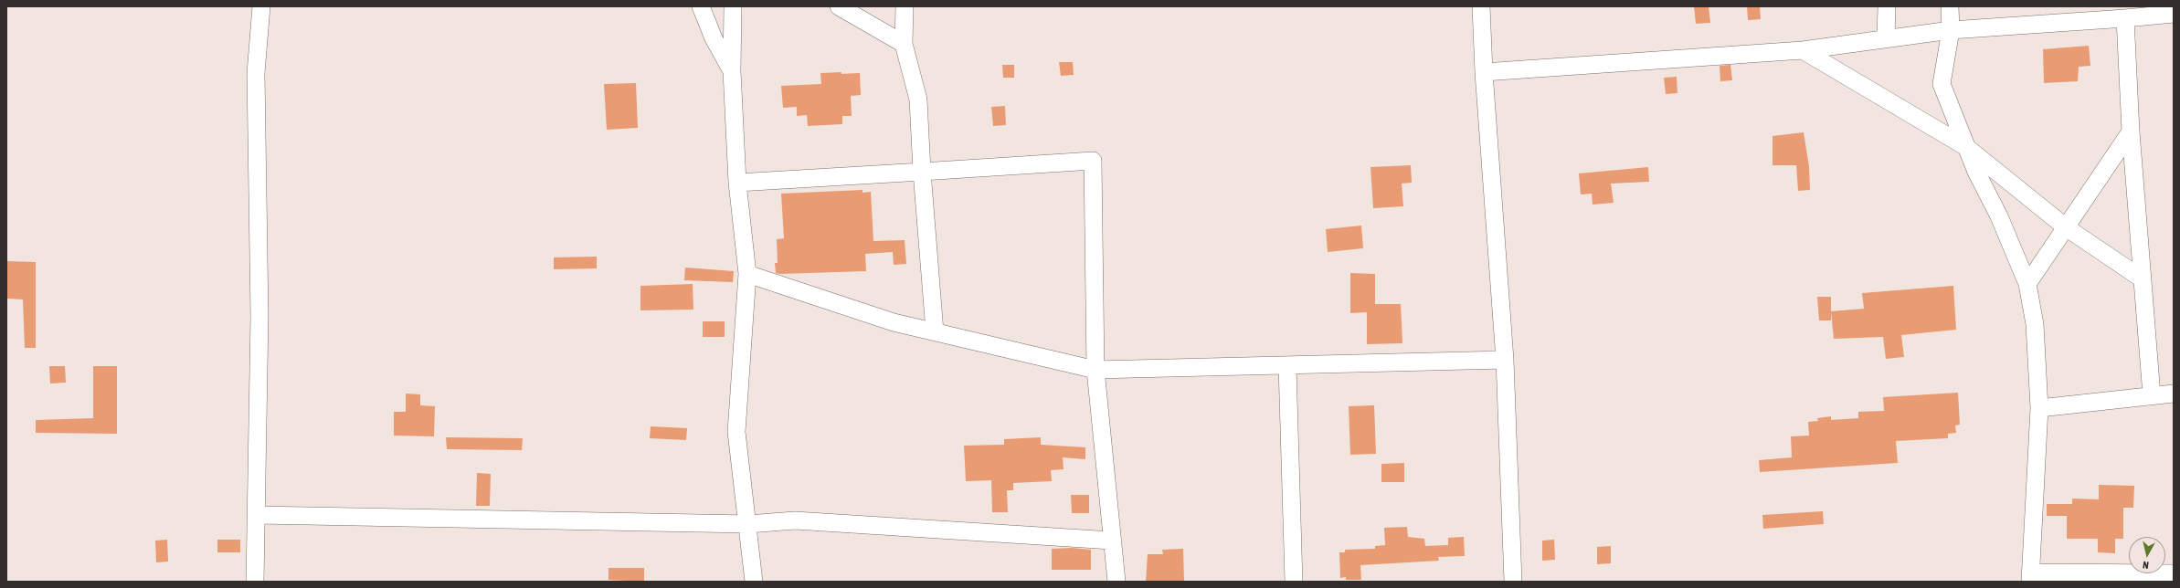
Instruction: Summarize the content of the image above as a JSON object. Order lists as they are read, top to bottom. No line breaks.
{"north":"bottom"}
